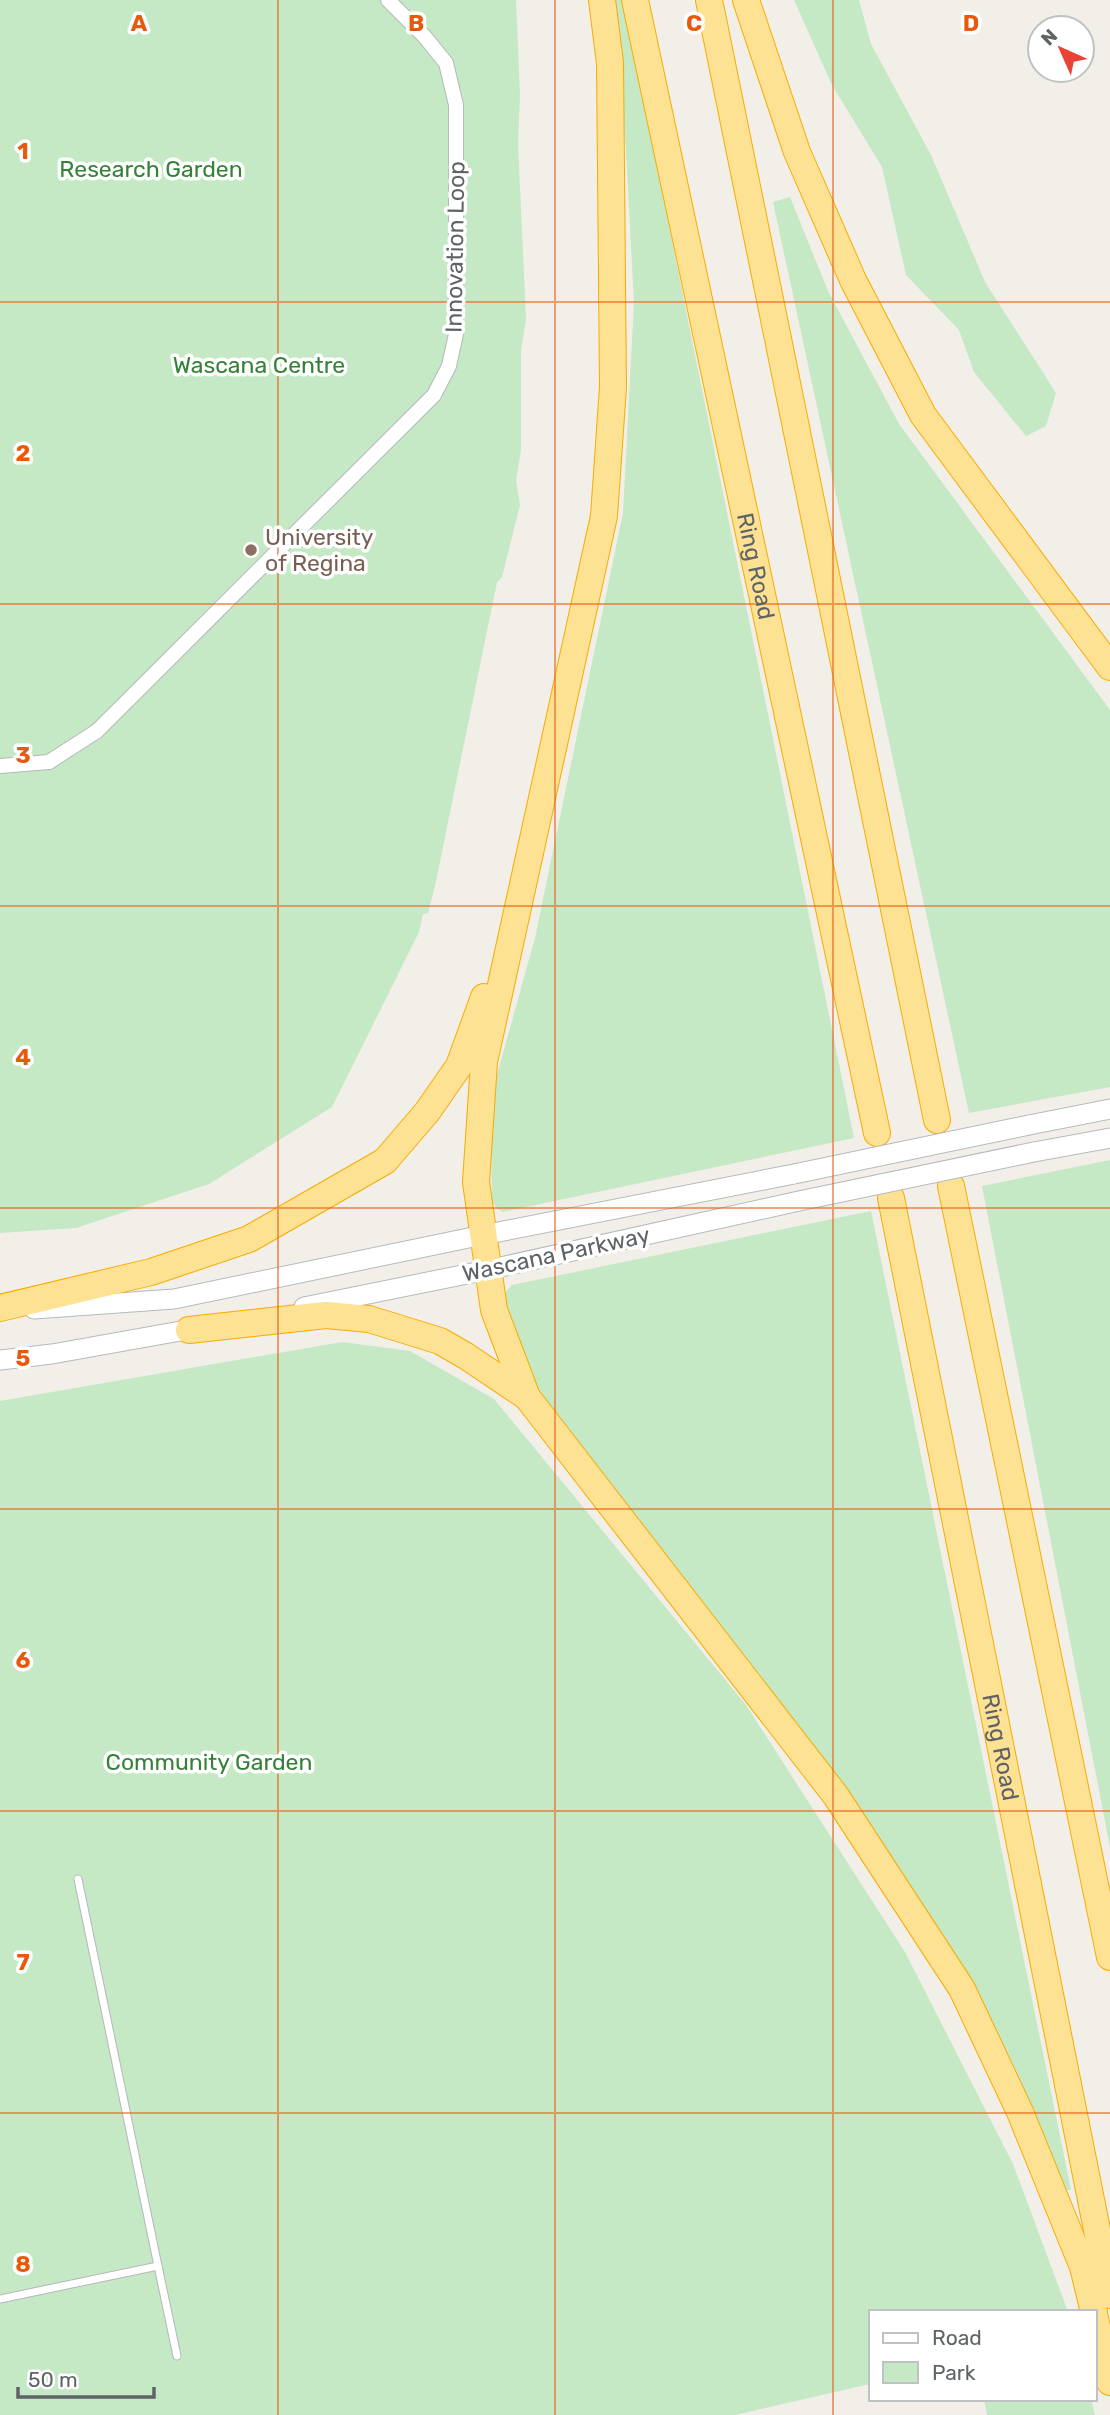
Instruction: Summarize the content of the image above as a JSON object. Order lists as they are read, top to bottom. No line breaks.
{"streets":{"highway":["Ring Road"],"main road":["Wascana Parkway"],"street":["Innovation Loop"]},"parks":["Research Garden","Wascana Centre","Community Garden"],"places":["University of Regina"],"legend":["Road","Park"],"scale_bar":"50 m","north":"top left","grid":{"columns":["A","B","C","D"],"rows":["1","2","3","4","5","6","7","8"]}}
